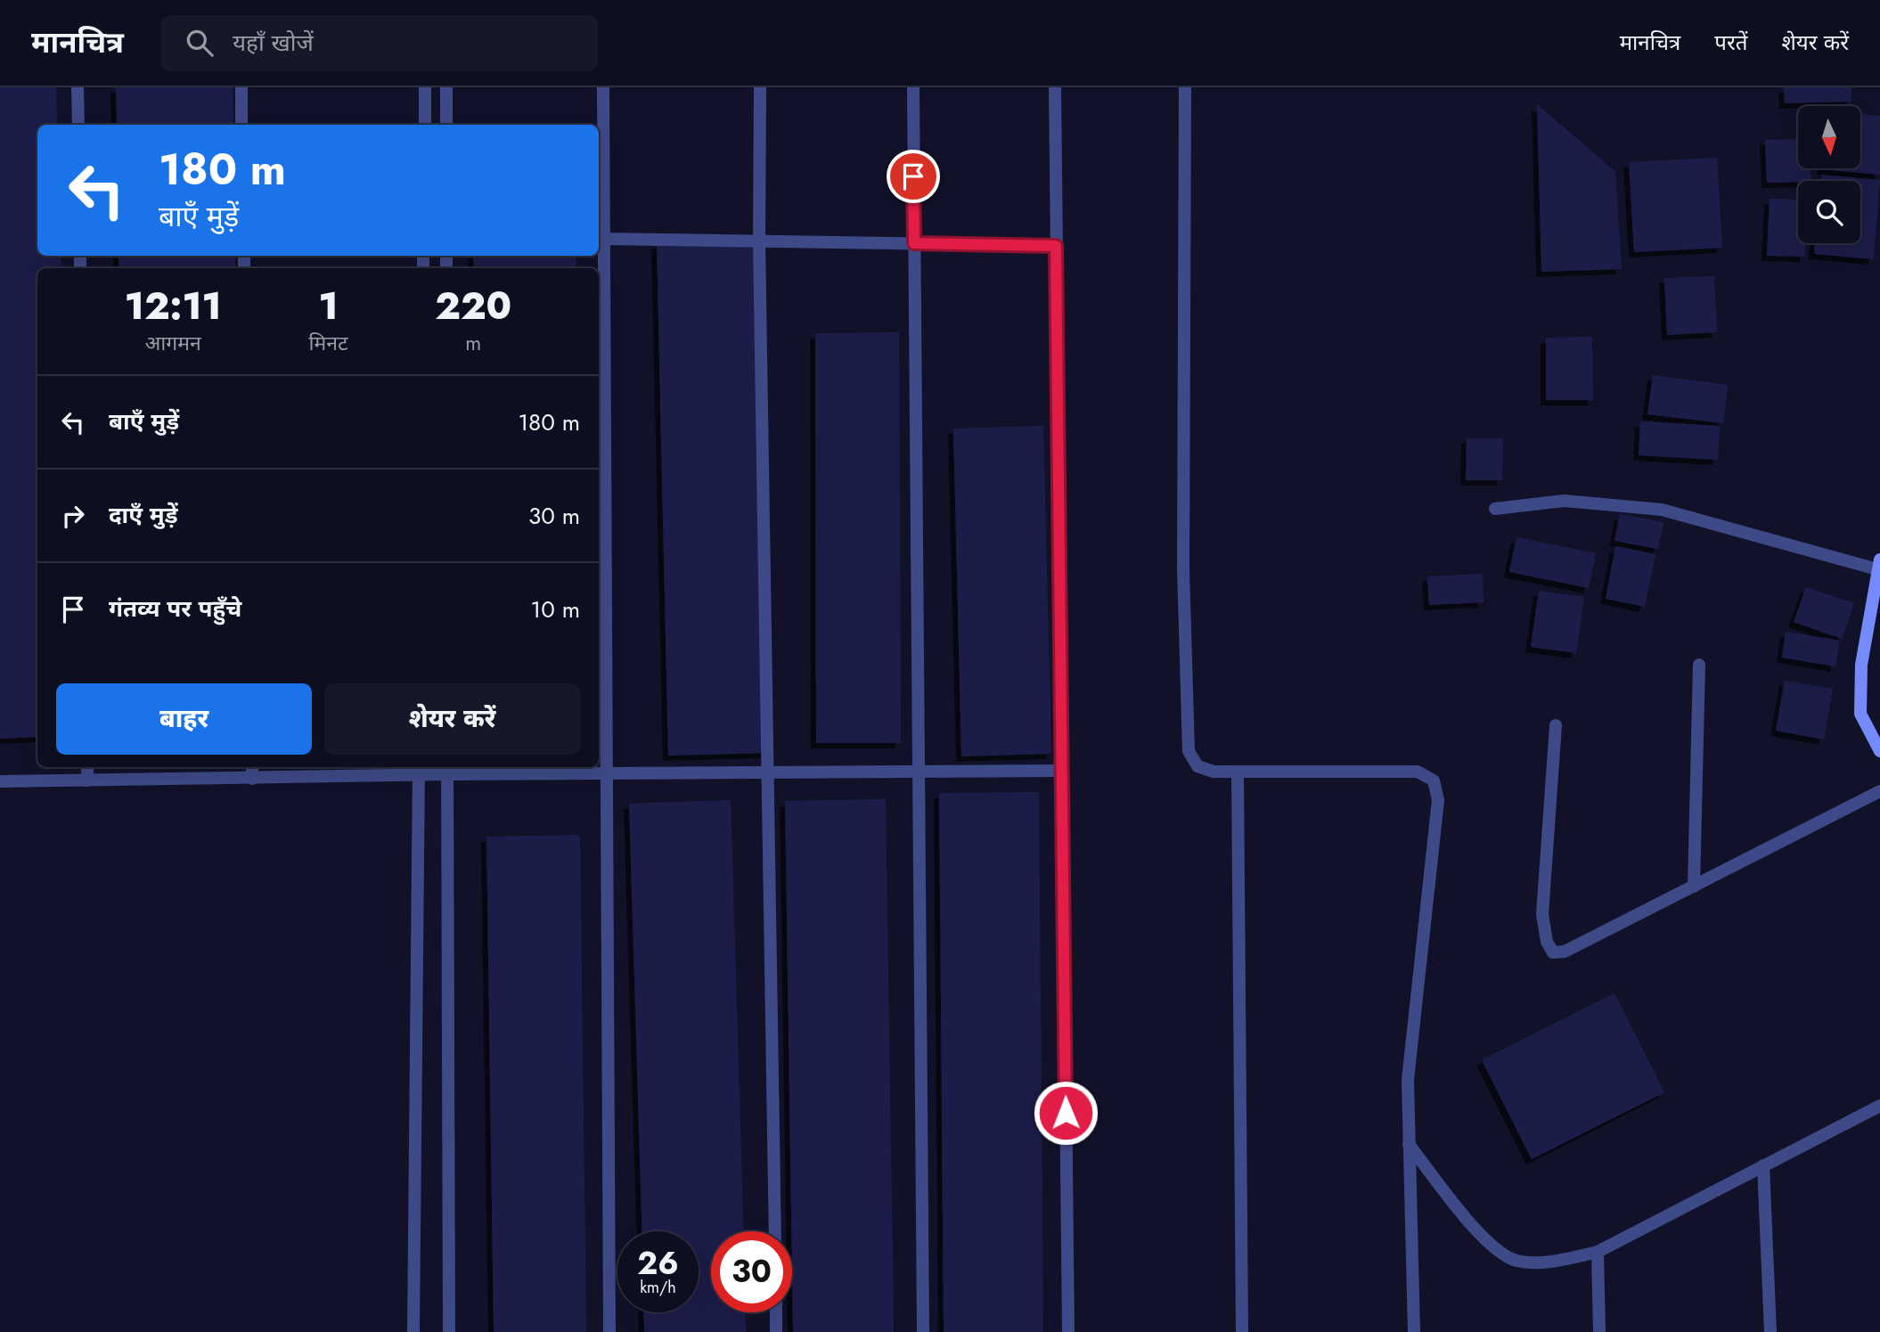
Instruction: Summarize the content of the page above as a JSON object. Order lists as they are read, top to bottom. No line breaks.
{"north":"bottom","page":{"header":"मानचित्र","search":"यहाँ खोजें","nav":["मानचित्र","परतें","शेयर करें"],"turn":["180 m","बाएँ मुड़ें"],"eta":["12:11","आगमन","1","मिनट","220","m"],"list":[{"name":"बाएँ मुड़ें","value":"180 m"},{"name":"दाएँ मुड़ें","value":"30 m"},{"name":"गंतव्य पर पहुँचे","value":"10 m"}],"buttons":["बाहर","शेयर करें"],"speed":"26 km/h","limit":"30"}}
